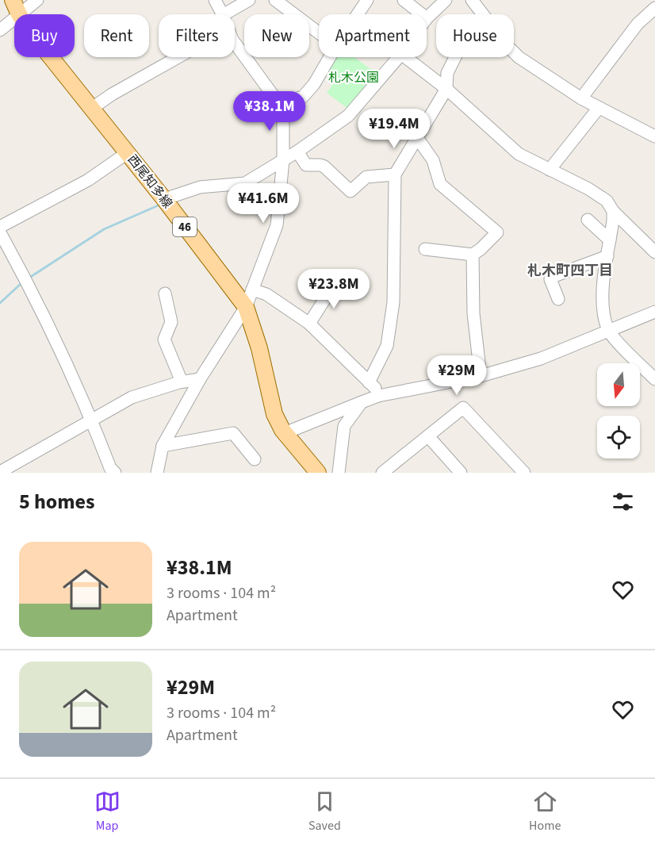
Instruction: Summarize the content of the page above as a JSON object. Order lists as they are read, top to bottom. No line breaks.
{"streets":{"main road":["西尾知多線","46"]},"districts":["札木町四丁目"],"parks":["札木公園"],"north":"bottom","page":{"chip":["Buy","Rent","Filters","New","Apartment","House"],"price":["¥38.1M","¥19.4M","¥41.6M","¥23.8M","¥29M"],"heading":"5 homes","list":[{"name":"¥38.1M","note":"3 rooms · 104 m² · Apartment"},{"name":"¥29M","note":"3 rooms · 104 m² · Apartment"}],"tabs":["Map","Saved","Home"]}}
